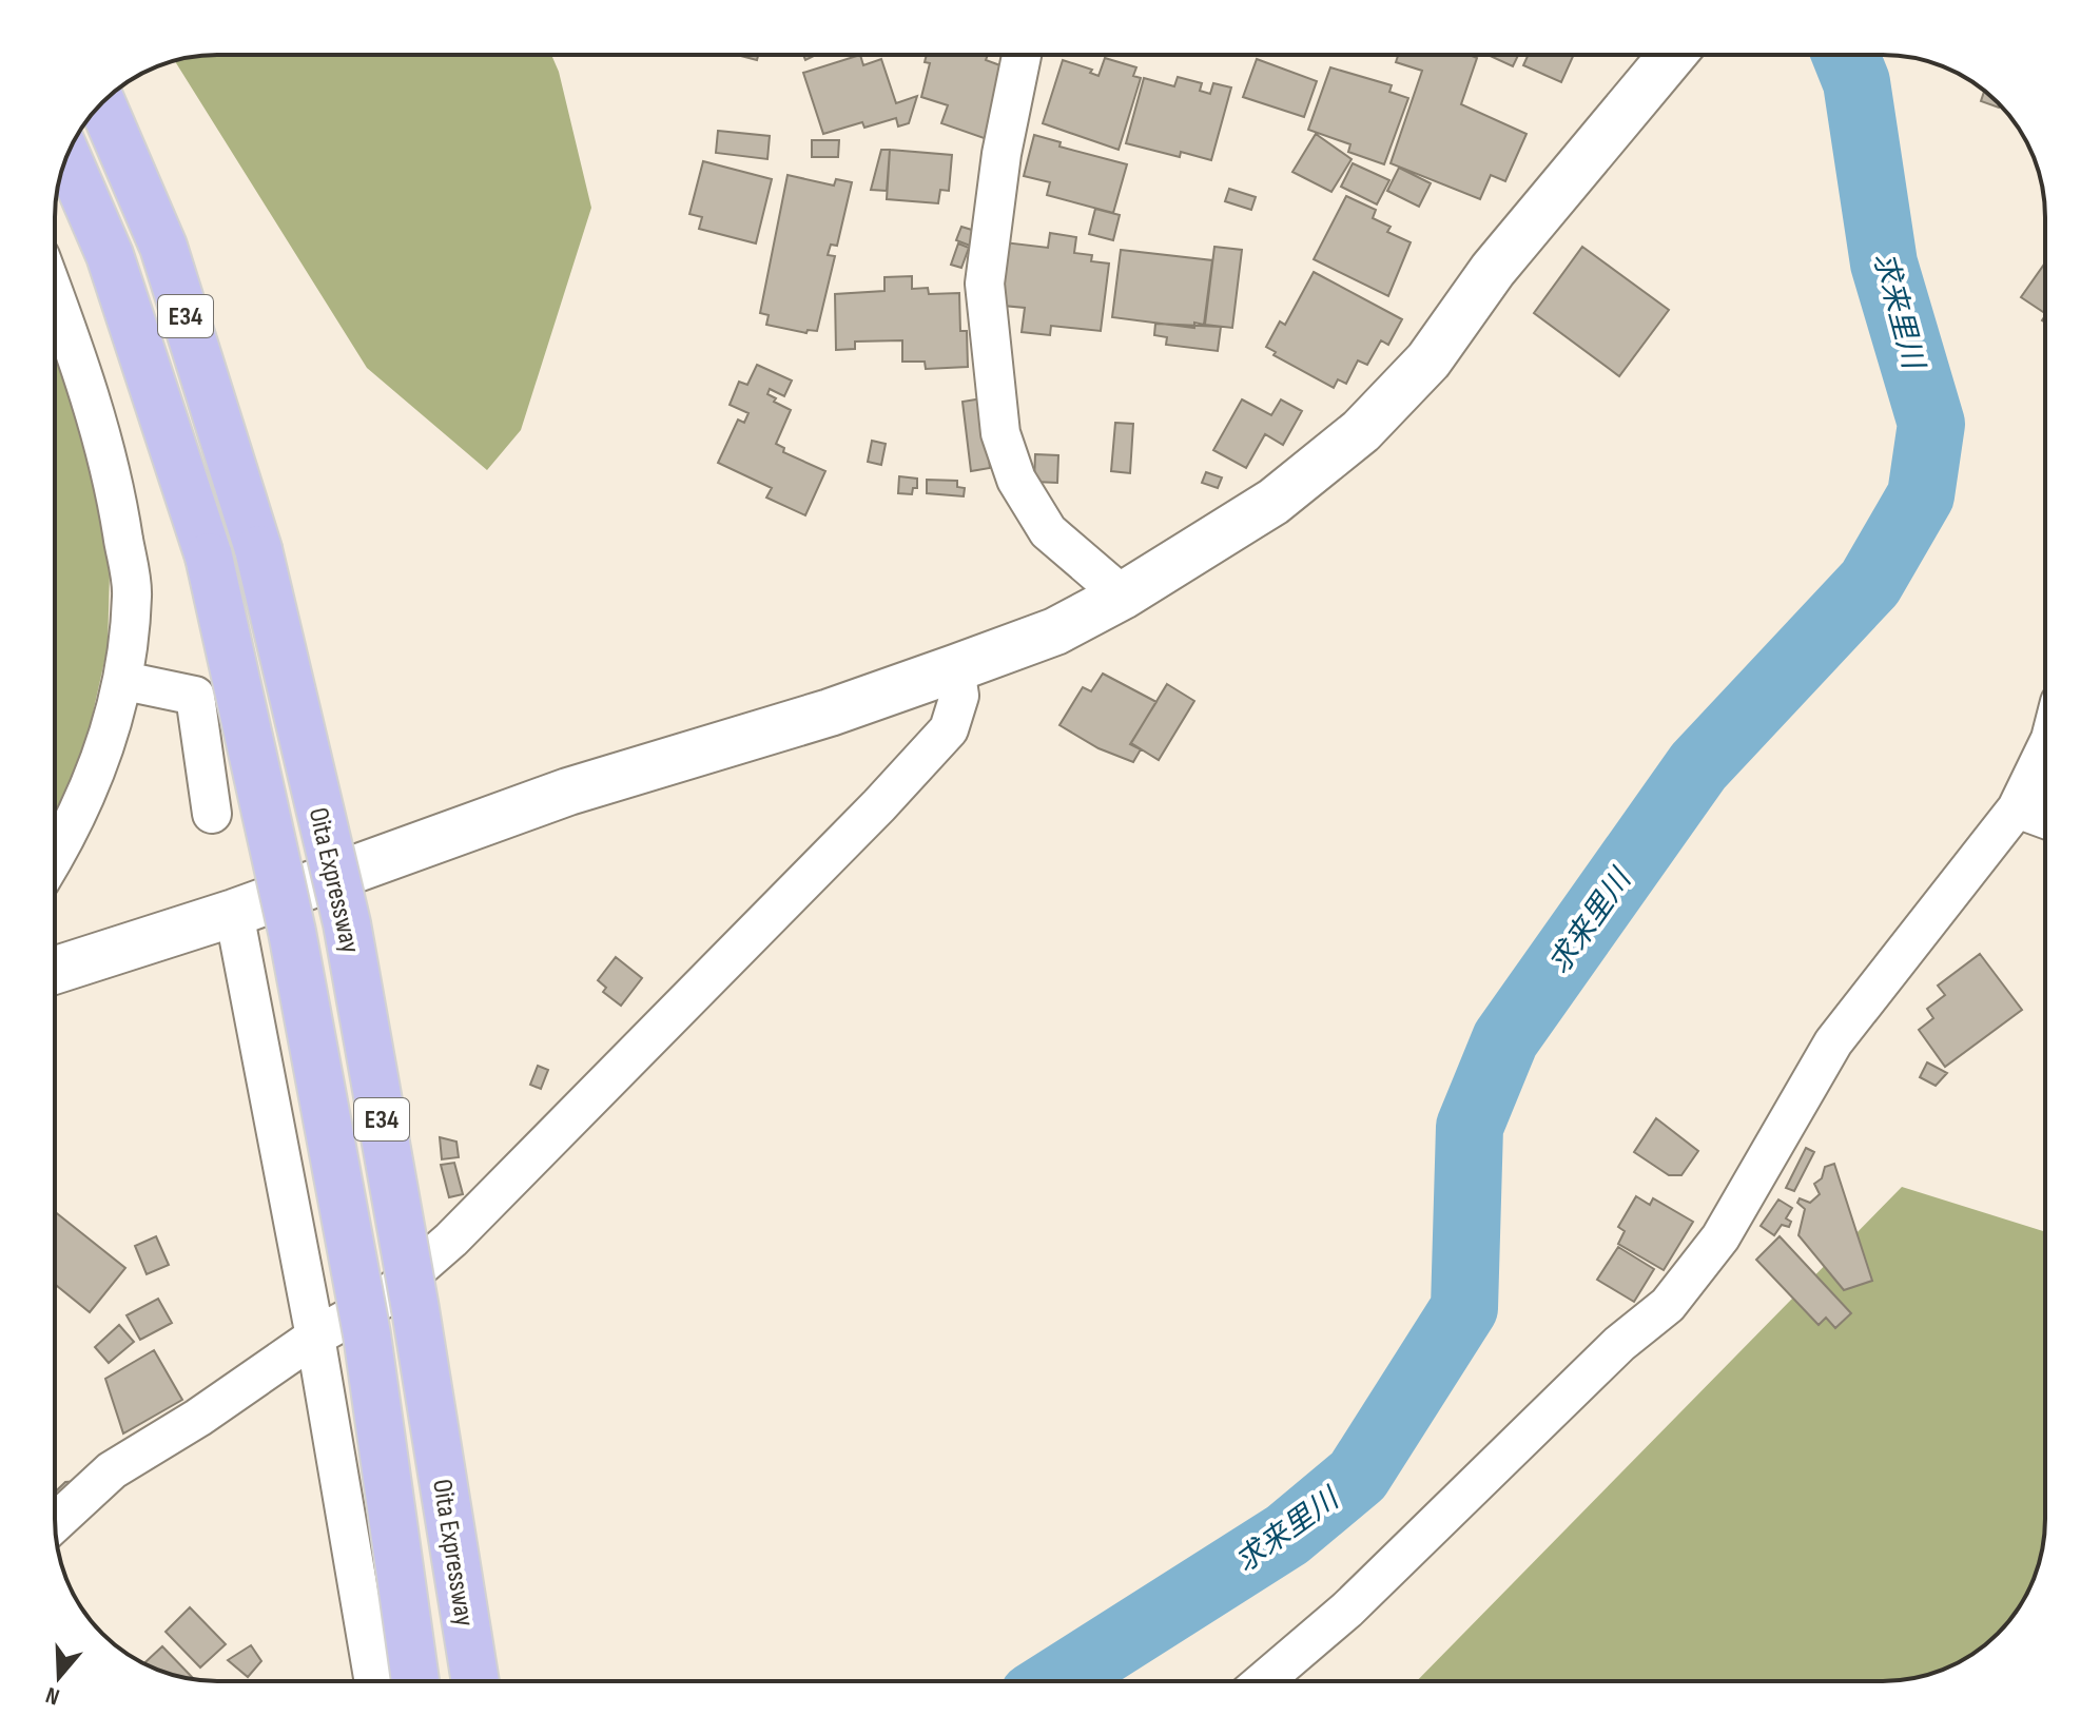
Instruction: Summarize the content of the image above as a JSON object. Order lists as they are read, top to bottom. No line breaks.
{"streets":{"highway":["E34","Oita Expressway"]},"water":["求来里川"],"north":"bottom"}
